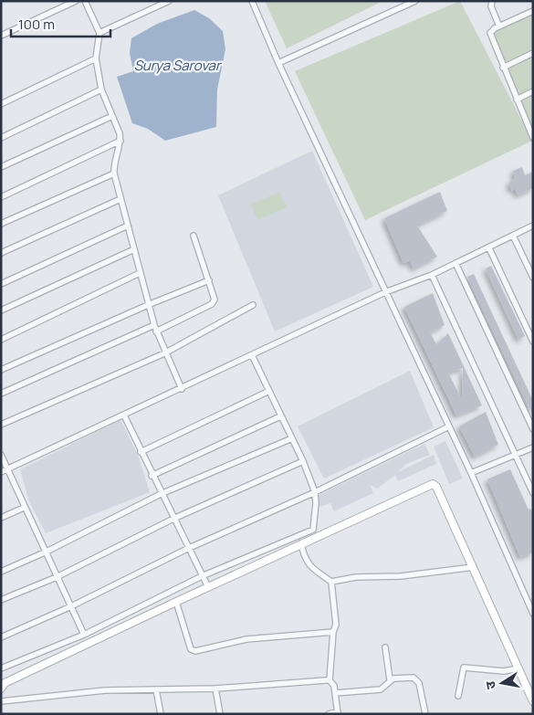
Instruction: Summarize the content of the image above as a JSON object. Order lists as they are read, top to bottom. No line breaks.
{"water":["Surya Sarovar"],"scale_bar":"100 m","north":"left"}
